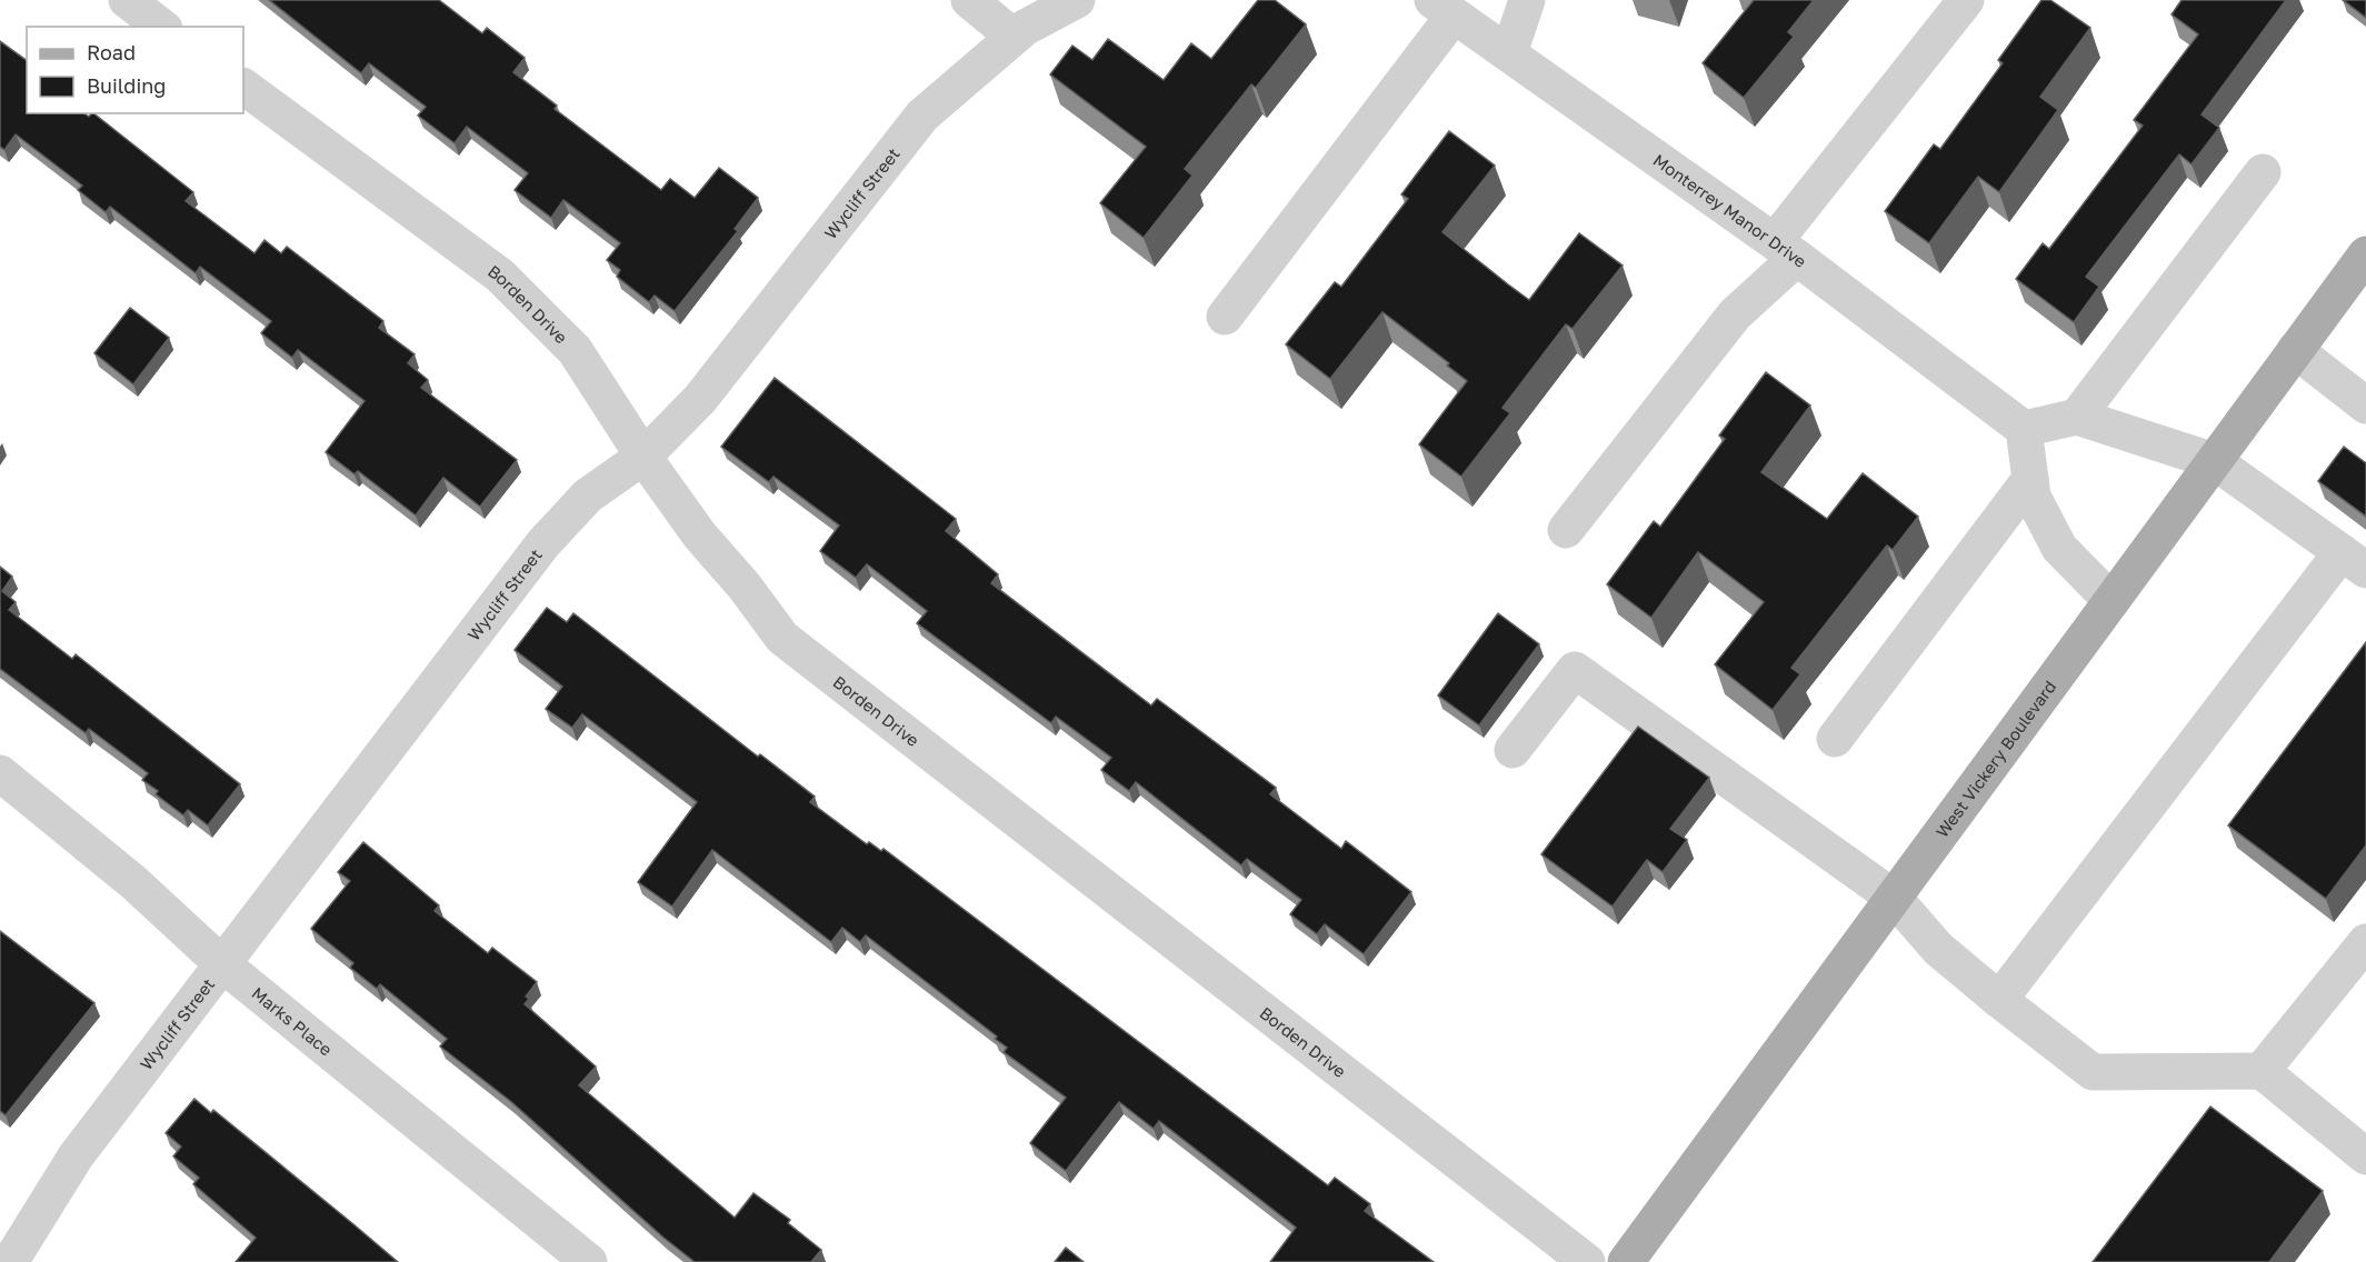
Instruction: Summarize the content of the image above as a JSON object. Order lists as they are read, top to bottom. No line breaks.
{"streets":{"main road":["West Vickery Boulevard"],"street":["Wycliff Street","Monterrey Manor Drive","Borden Drive","Marks Place"]},"crossings":[["Wycliff Street","Borden Drive"],["Wycliff Street","Marks Place"]],"legend":["Road","Building"]}
